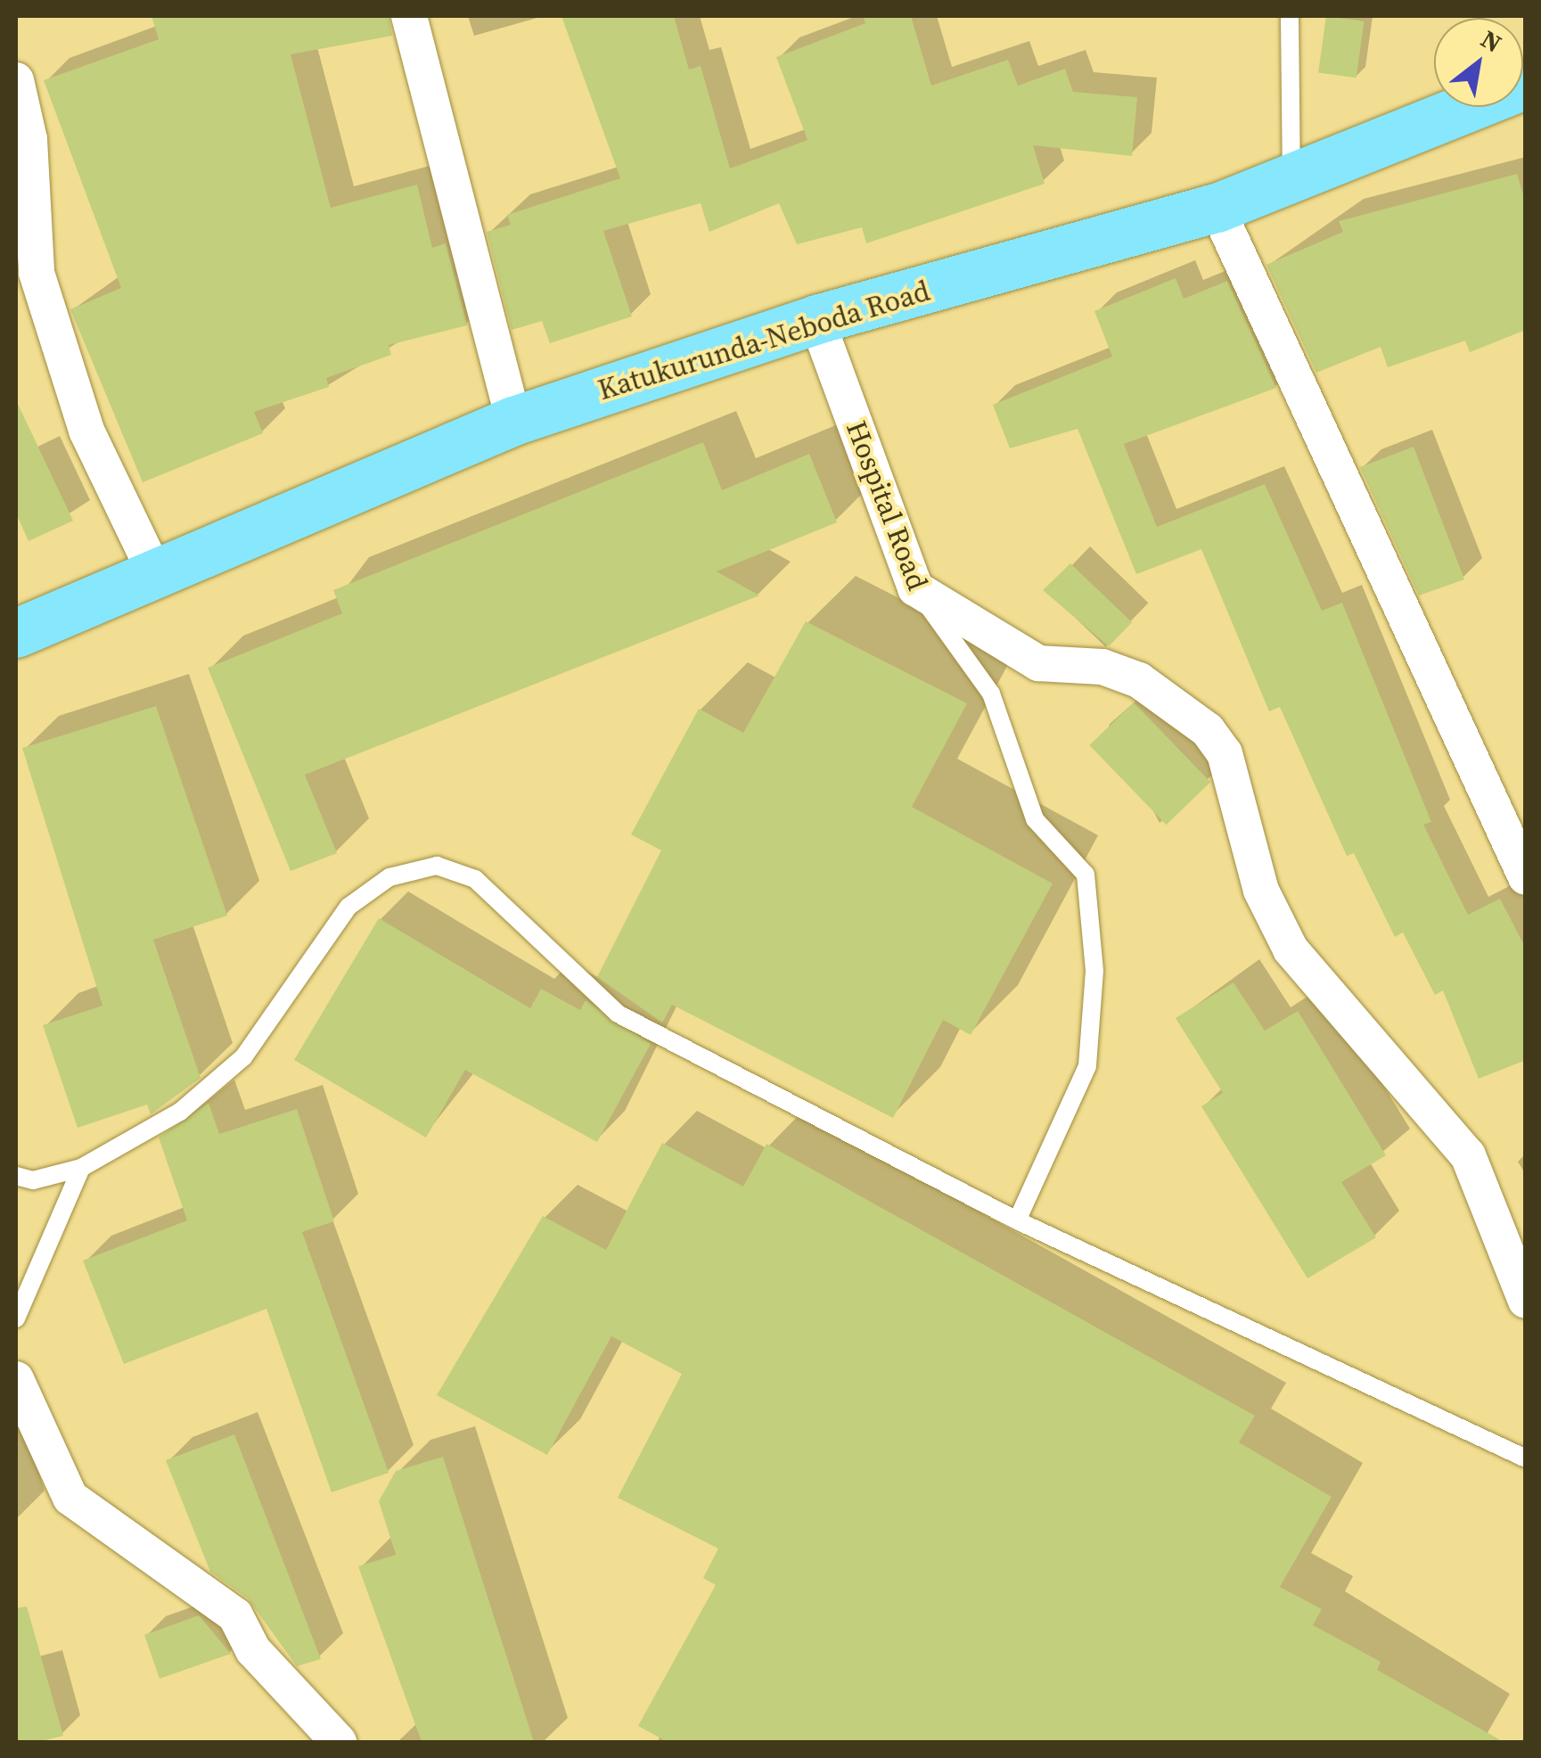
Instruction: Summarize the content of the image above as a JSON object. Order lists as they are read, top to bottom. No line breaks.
{"streets":{"main road":["Katukurunda-Neboda Road"],"street":["Hospital Road"]},"crossings":[["Katukurunda-Neboda Road","Hospital Road"]],"north":"top right"}
